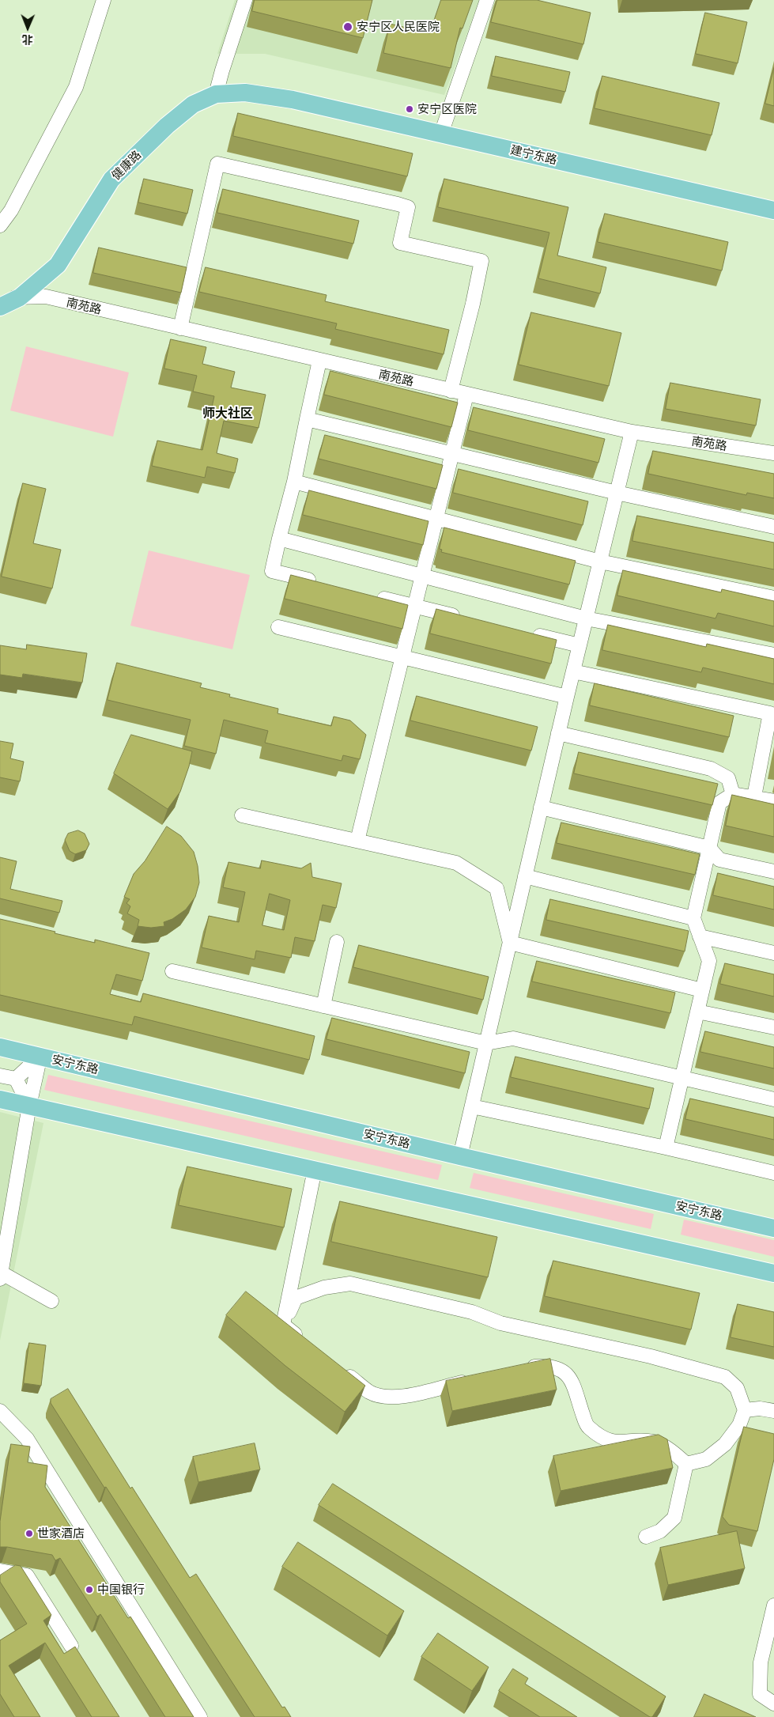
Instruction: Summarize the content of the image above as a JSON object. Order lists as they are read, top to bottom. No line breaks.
{"streets":{"main road":["建宁东路","健康路","安宁东路"],"street":["南苑路"]},"crossings":[["建宁东路","健康路"],["健康路","南苑路"]],"districts":["师大社区"],"places":["安宁区人民医院","安宁区医院","世家酒店","中国银行"],"north":"bottom"}
